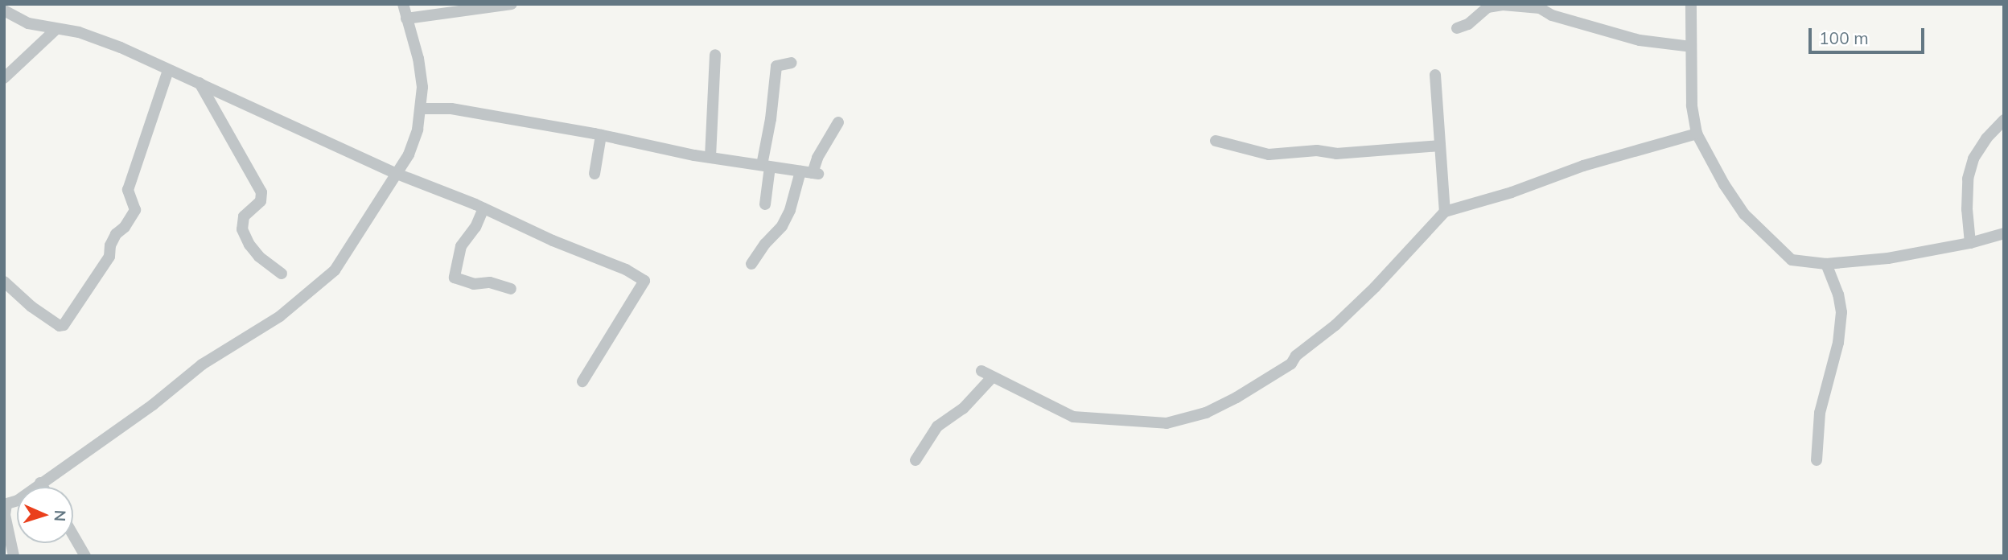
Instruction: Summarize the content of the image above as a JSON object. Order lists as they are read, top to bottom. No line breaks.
{"scale_bar":"100 m","north":"right"}
